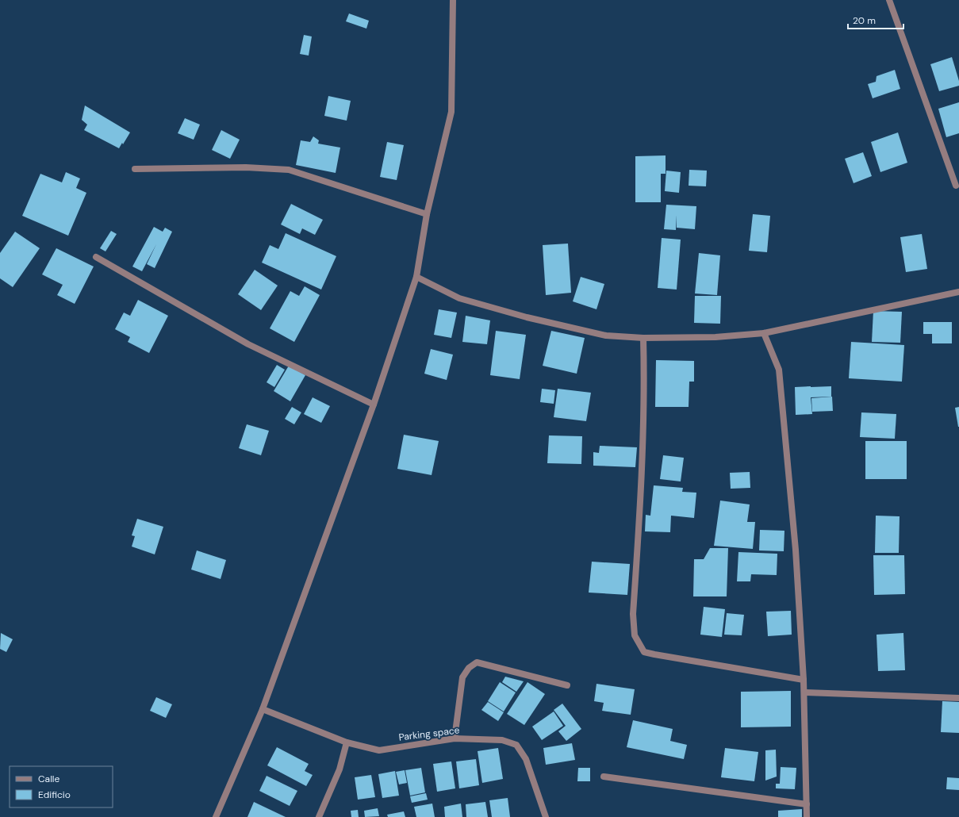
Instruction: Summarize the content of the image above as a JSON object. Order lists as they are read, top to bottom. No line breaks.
{"streets":{"street":["Parking space"]},"legend":["Calle","Edificio"],"scale_bar":"20 m"}
